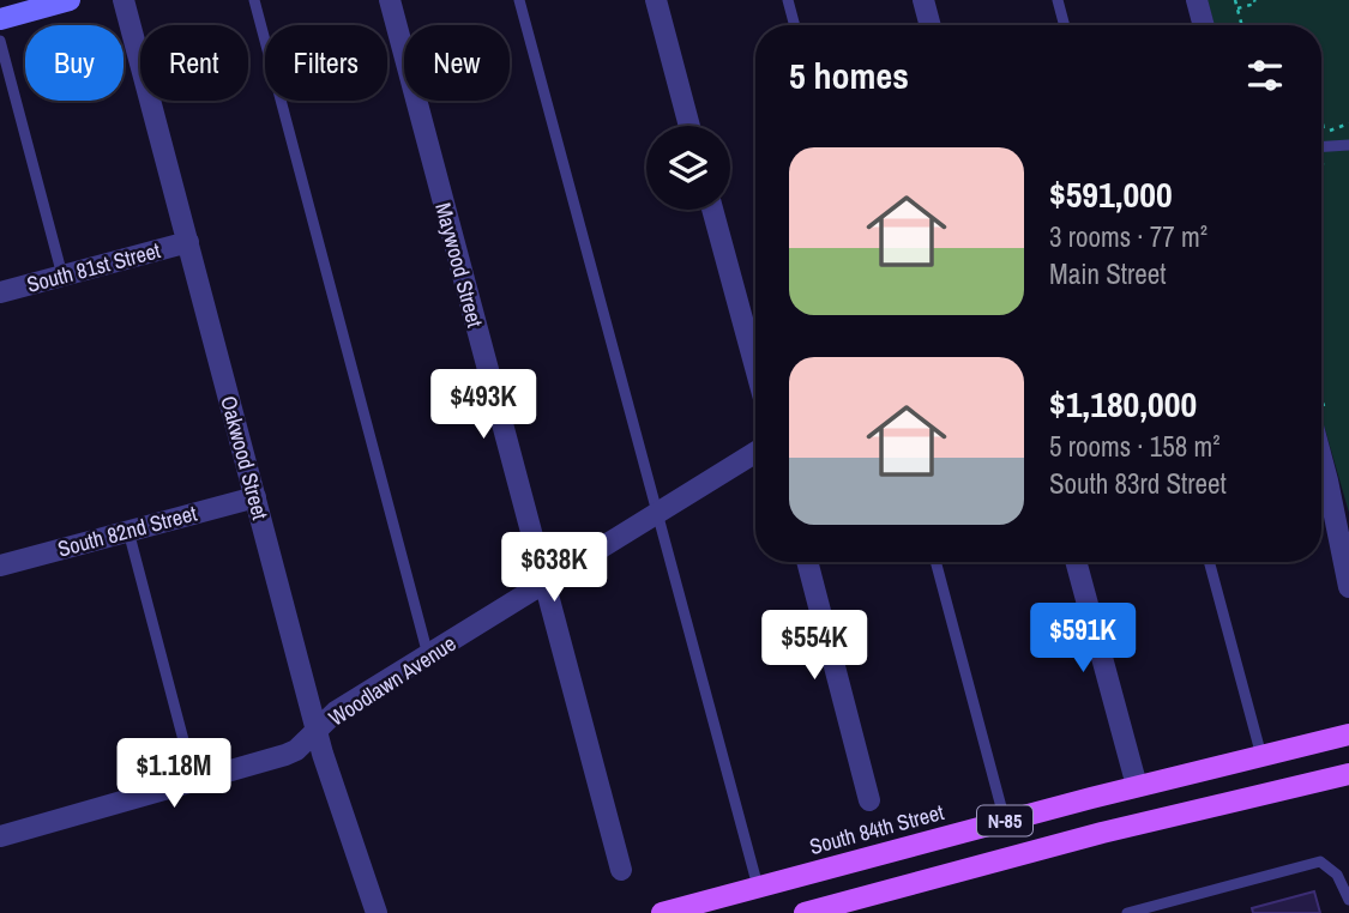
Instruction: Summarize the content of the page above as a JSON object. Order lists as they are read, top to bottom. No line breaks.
{"streets":{"main road":["N-85","South 84th Street"],"street":["Maywood Street","South 81st Street","Oakwood Street","South 82nd Street","Woodlawn Avenue"]},"crossings":[["Maywood Street","Woodlawn Avenue"],["South 81st Street","Oakwood Street"],["Oakwood Street","South 82nd Street"],["Oakwood Street","Woodlawn Avenue"]],"page":{"chip":["Buy","Rent","Filters","New"],"heading":"5 homes","list":[{"name":"$591,000","note":"3 rooms · 77 m² · Main Street"},{"name":"$1,180,000","note":"5 rooms · 158 m² · South 83rd Street"}],"price":["$493K","$638K","$591K","$554K","$1.18M"]}}
